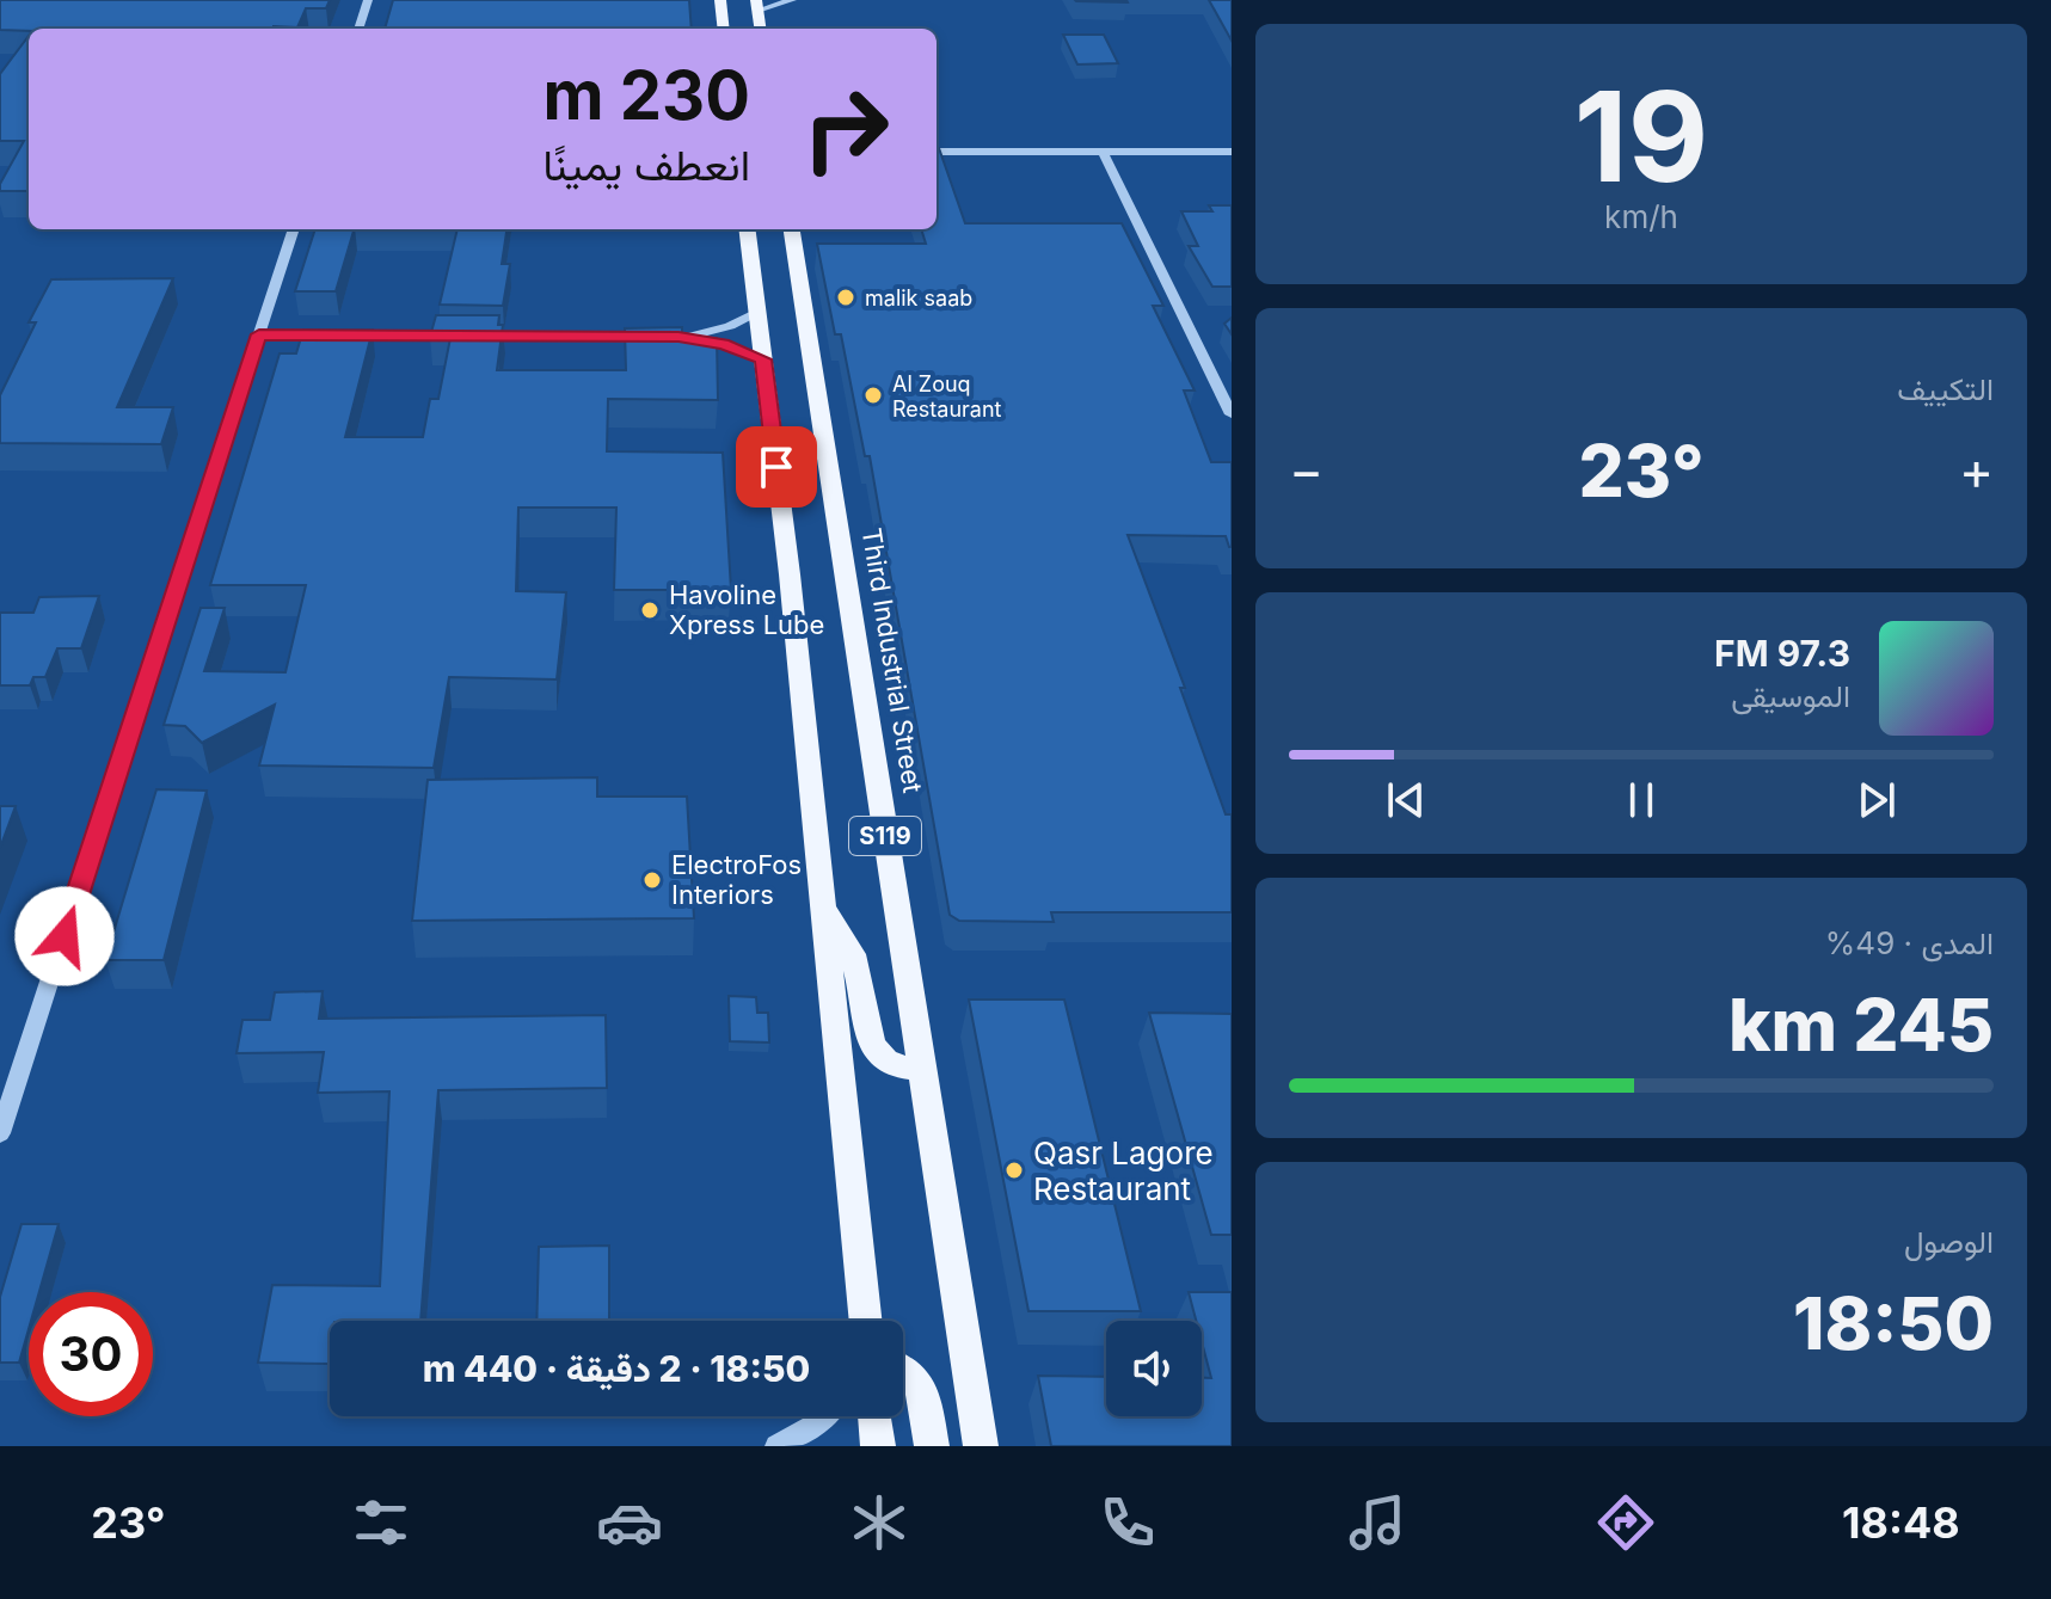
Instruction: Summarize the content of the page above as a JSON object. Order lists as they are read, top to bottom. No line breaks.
{"streets":{"main road":["Third Industrial Street","S119"]},"places":["malik saab","Al Zouq Restaurant","Havoline Xpress Lube","ElectroFos Interiors","Qasr Lagore Restaurant"],"page":{"tile":[["19","km/h"],"التكييف",["المدى · 49%","245 km"],["الوصول","18:50"]],"turn":["230 m","انعطف يمينًا"],"heat":["−","23°","+"],"song":["97.3 FM","الموسيقى"],"limit":"30","trip":"18:50 · 2 دقيقة · 440 m","tabs":["18:48","23°"]}}
